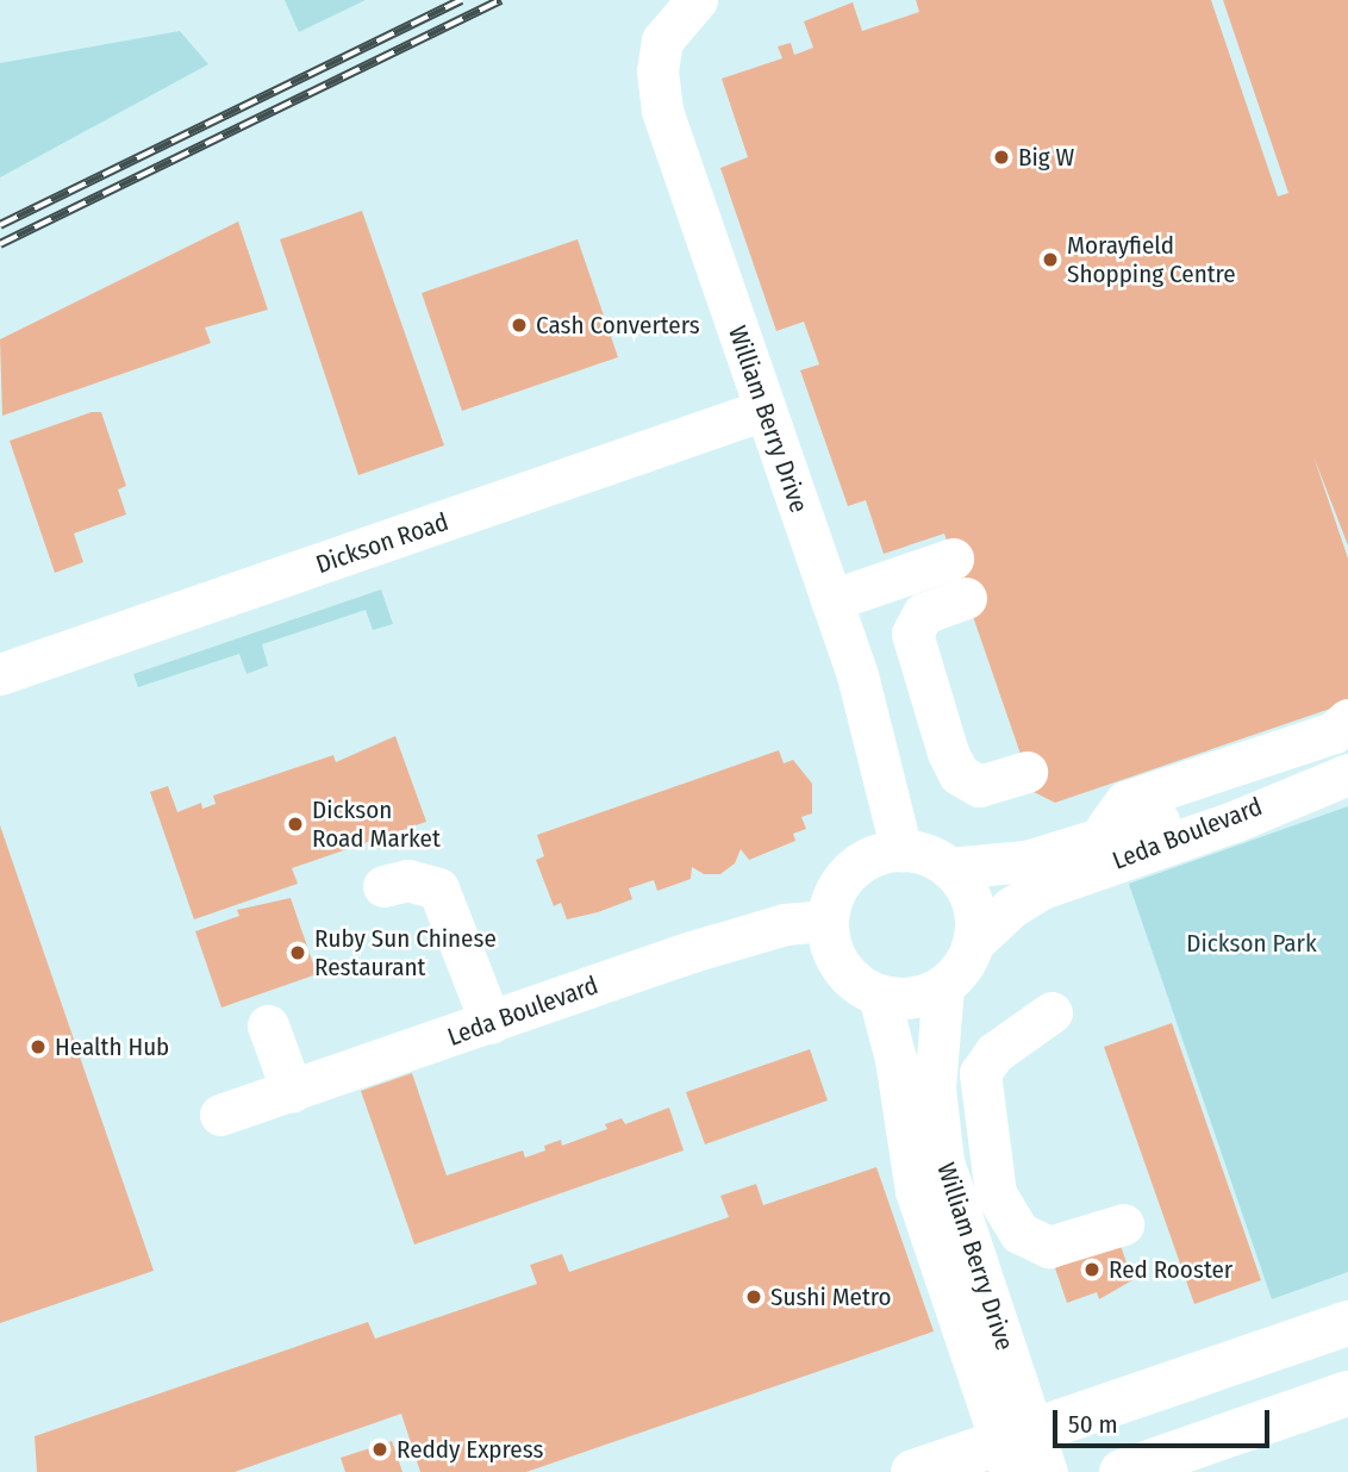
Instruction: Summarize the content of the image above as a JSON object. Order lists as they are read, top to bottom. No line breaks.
{"streets":{"street":["William Berry Drive","Dickson Road","Leda Boulevard"]},"crossings":[["William Berry Drive","Dickson Road"],["William Berry Drive","Leda Boulevard"]],"parks":["Dickson Park"],"places":["Big W","Morayfield Shopping Centre","Cash Converters","Dickson Road Market","Ruby Sun Chinese Restaurant","Health Hub","Red Rooster","Sushi Metro","Reddy Express"],"scale_bar":"50 m"}
